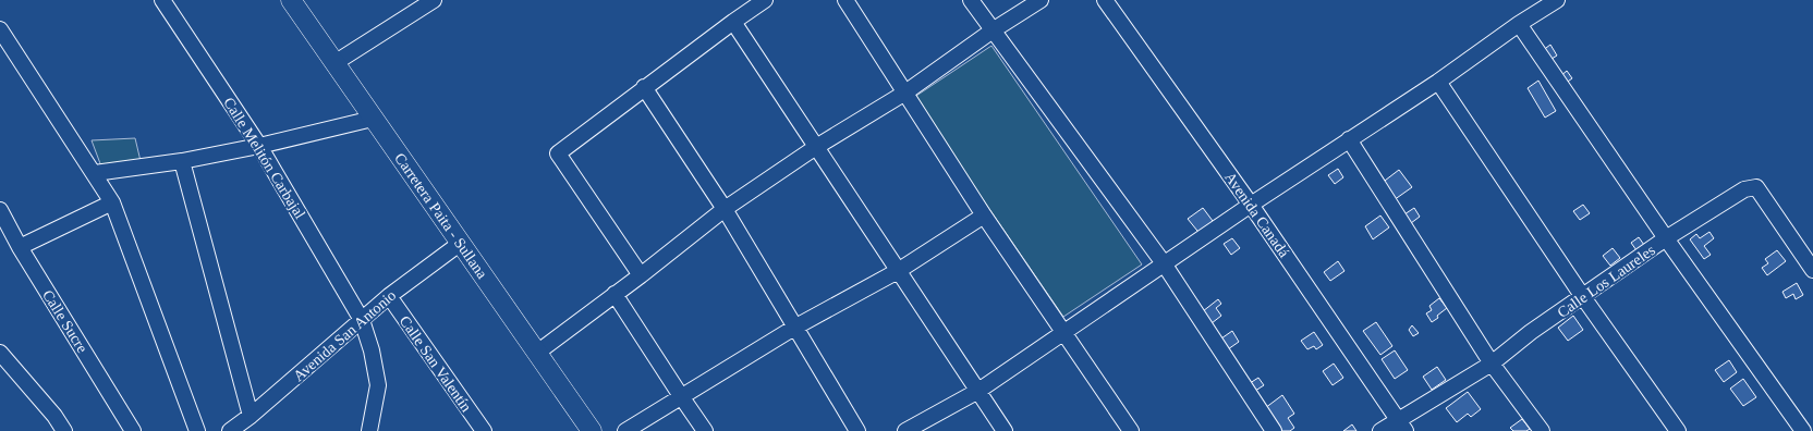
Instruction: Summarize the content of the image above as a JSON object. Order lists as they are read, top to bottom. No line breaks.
{"streets":{"main road":["Carretera Paita - Sullana"],"street":["Calle Melitón Carbajal","Avenida Canadá","Calle Los Laureles","Calle Sucre","Avenida San Antonio","Calle San Valentín"]},"crossings":[["Calle Melitón Carbajal","Avenida San Antonio"],["Avenida Canadá","Calle Los Laureles"],["Carretera Paita - Sullana","Avenida San Antonio"],["Avenida San Antonio","Calle San Valentín"]]}
